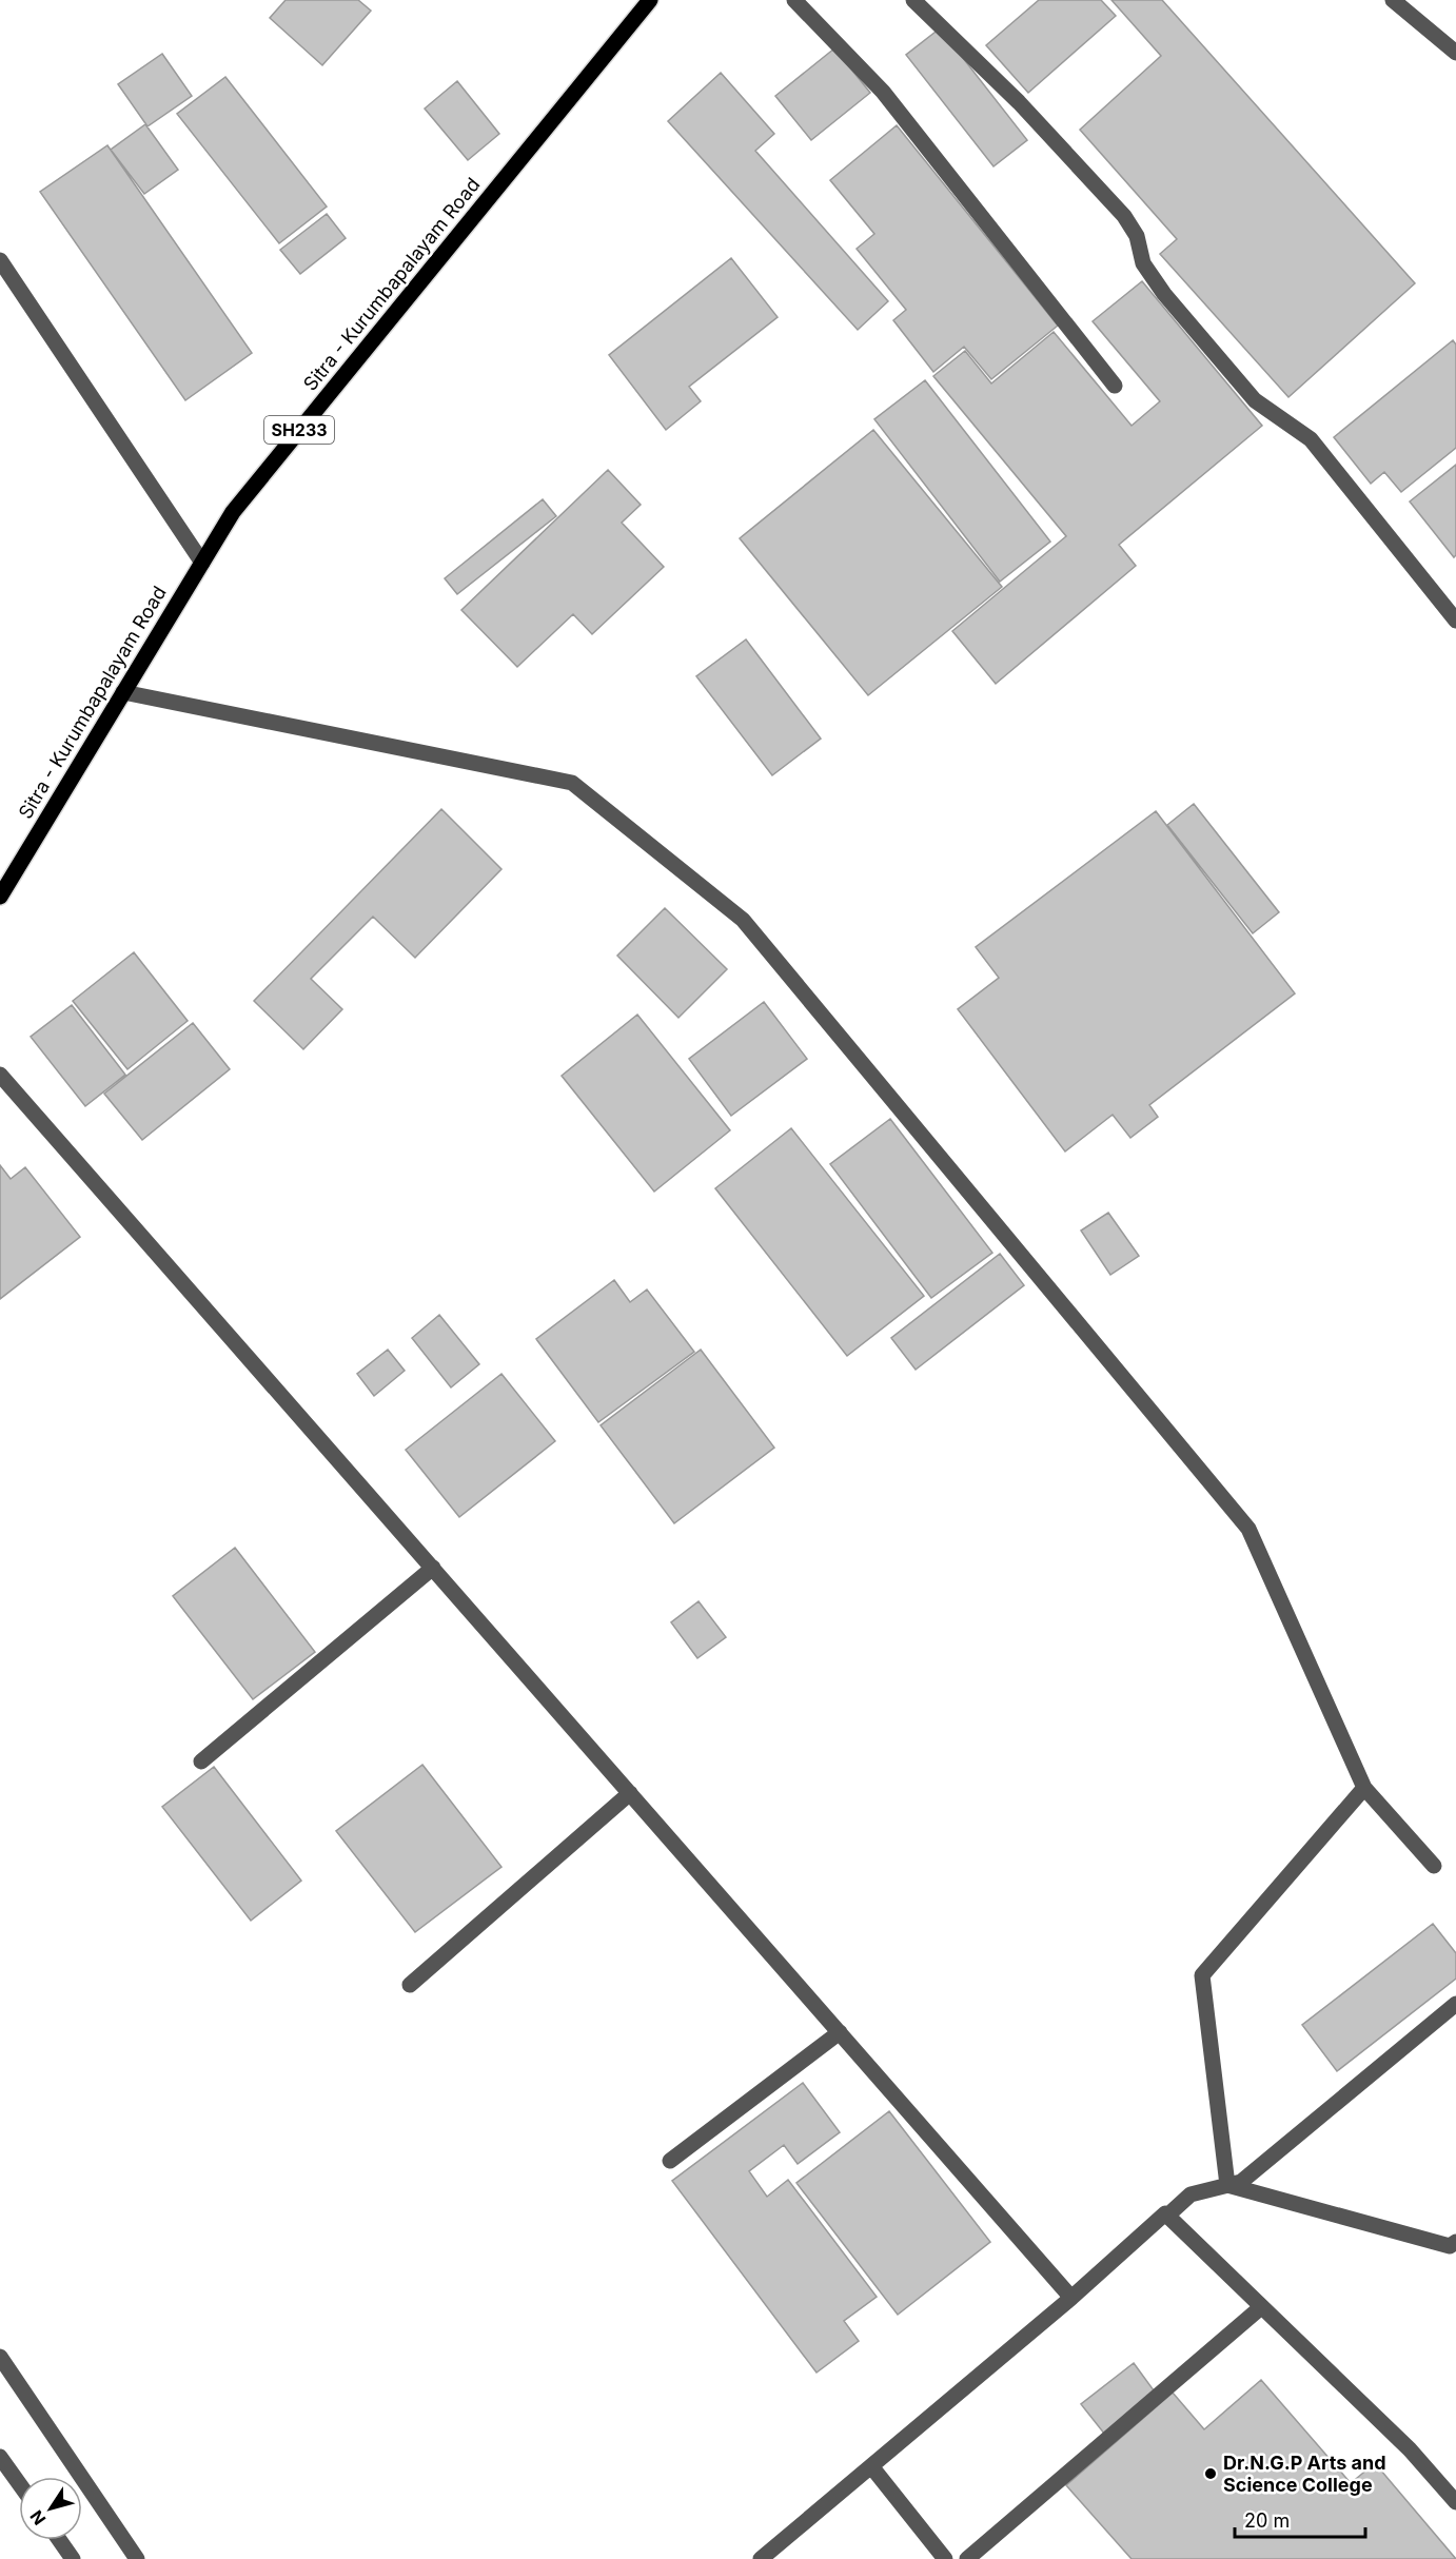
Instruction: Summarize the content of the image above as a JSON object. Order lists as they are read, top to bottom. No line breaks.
{"streets":{"main road":["Sitra - Kurumbapalayam Road","SH233"]},"places":["Dr.N.G.P Arts and Science College"],"scale_bar":"20 m","north":"bottom left"}
